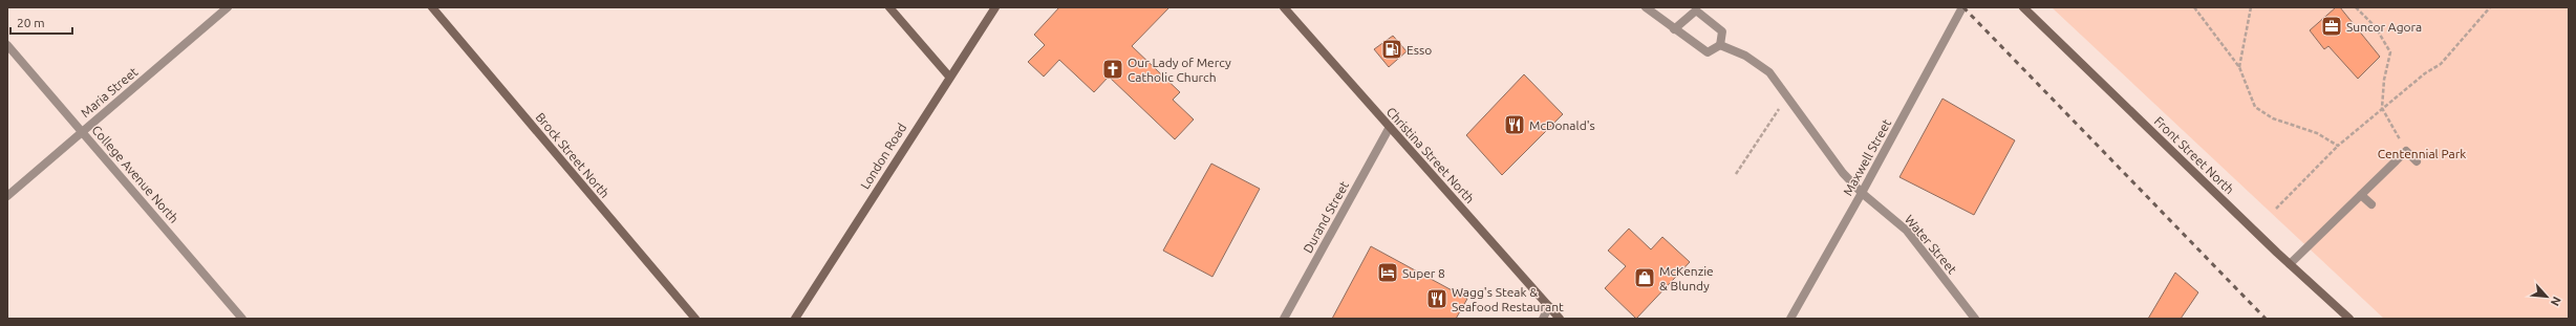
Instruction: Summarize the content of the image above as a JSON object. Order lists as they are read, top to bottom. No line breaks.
{"streets":{"main road":["Brock Street North","Christina Street North","Front Street North","London Road"],"street":["Maria Street","Maxwell Street","College Avenue North","Durand Street","Water Street"]},"crossings":[["Maria Street","College Avenue North"],["Christina Street North","Durand Street"],["Maxwell Street","Water Street"]],"parks":["Centennial Park"],"places":{"office":["Suncor Agora"],"fuel station":["Esso"],"church":["Our Lady of Mercy Catholic Church"],"restaurant":["McDonald's","Wagg's Steak & Seafood Restaurant"],"hotel":["Super 8"],"shop":["McKenzie & Blundy"]},"scale_bar":"20 m","north":"bottom right"}
